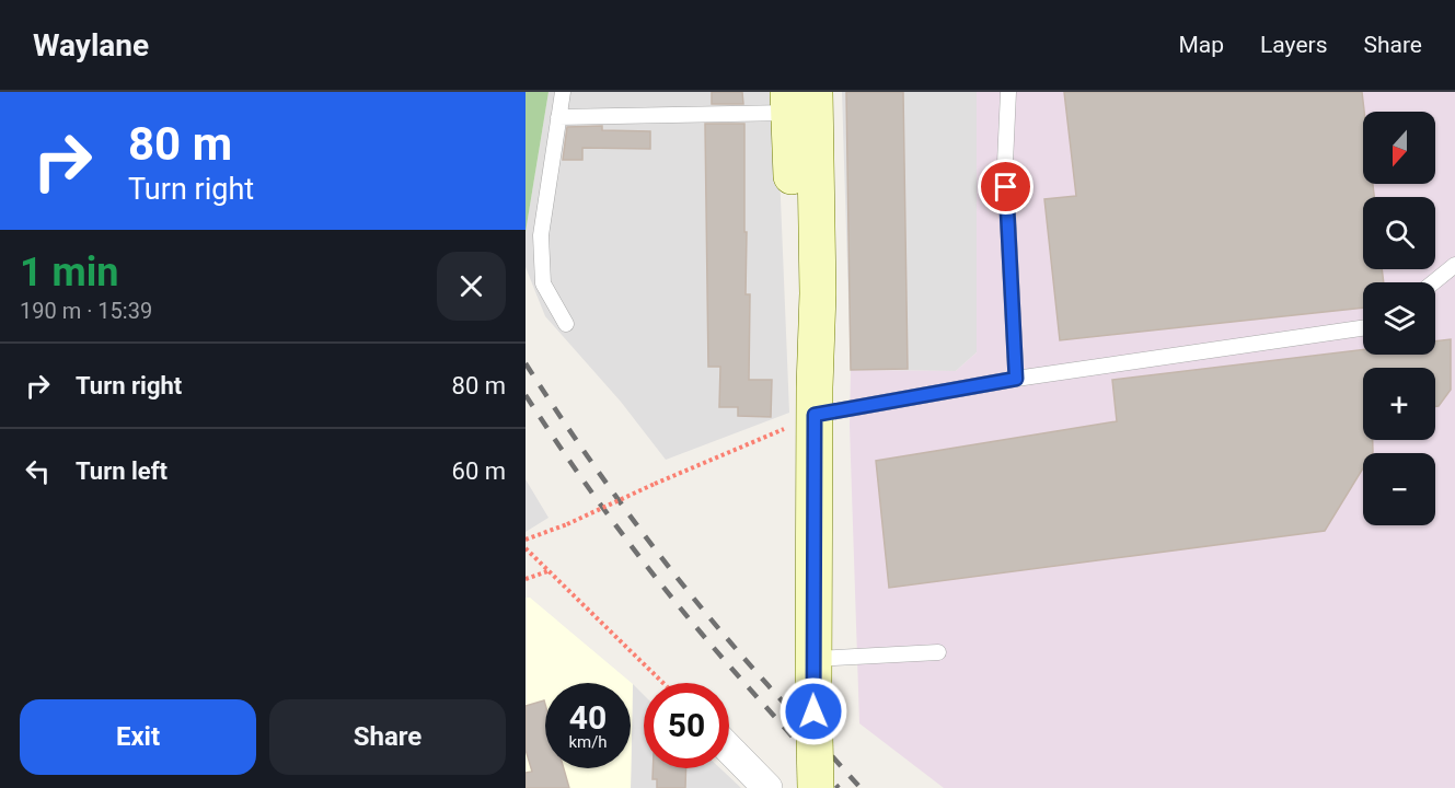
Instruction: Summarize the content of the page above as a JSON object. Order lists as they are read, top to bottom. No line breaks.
{"north":"bottom","page":{"header":"Waylane","nav":["Map","Layers","Share"],"turn":["80 m","Turn right"],"map_buttons":["+","−"],"heading":["1 min","190 m · 15:39"],"list":[{"name":"Turn right","value":"80 m"},{"name":"Turn left","value":"60 m"}],"speed":"40 km/h","limit":"50","buttons":["Exit","Share"]}}
